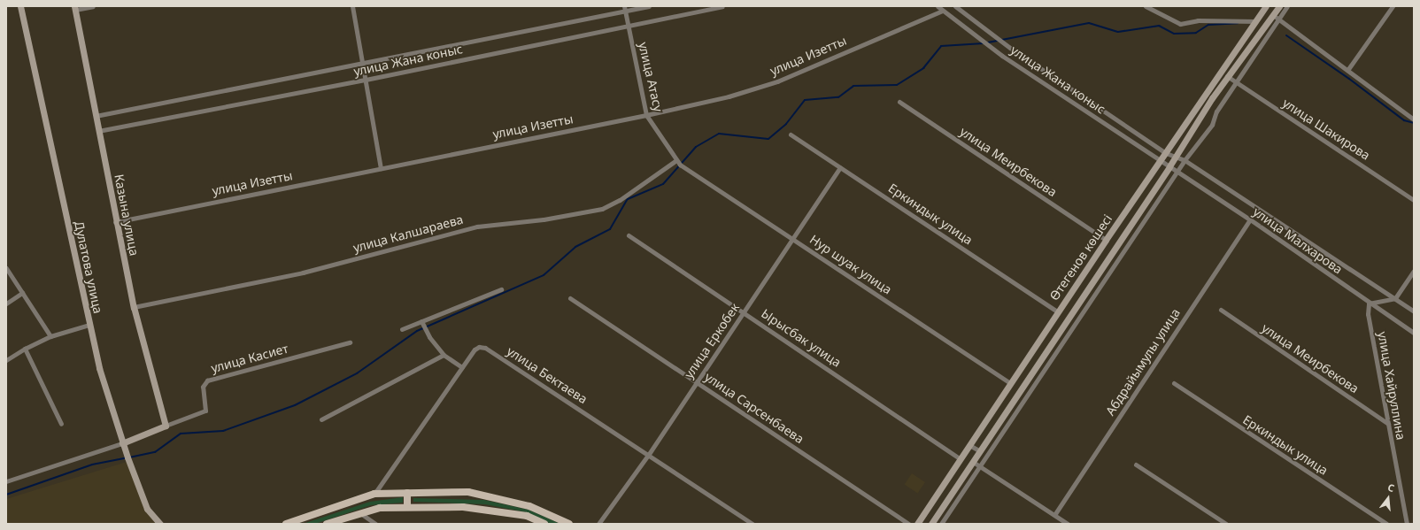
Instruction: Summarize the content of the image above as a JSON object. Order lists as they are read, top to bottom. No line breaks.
{"streets":{"main road":["Казына улица","Өтегенов көшесі","Дулатова улица"],"street":["улица Изетты","улица Жана коныс","улица Атасу","улица Шакирова","улица Меирбекова","Еркиндык улица","улица Калшараева","улица Малхарова","Нур шуак улица","Ырысбак улица","улица Еркобек","улица Касиет","Абдрайымулы улица","улица Бектаева","улица Хайруллина","улица Сарсенбаева"]},"crossings":[["улица Изетты","улица Жана коныс"],["улица Изетты","улица Атасу"],["улица Изетты","Казына улица"],["улица Жана коныс","улица Атасу"],["улица Жана коныс","Казына улица"],["улица Жана коныс","улица Малхарова"],["улица Жана коныс","Өтегенов көшесі"],["улица Атасу","улица Калшараева"],["улица Атасу","Нур шуак улица"],["улица Шакирова","Өтегенов көшесі"],["улица Меирбекова","Өтегенов көшесі"],["улица Меирбекова","улица Хайруллина"],["Еркиндык улица","Өтегенов көшесі"],["Еркиндык улица","улица Еркобек"],["Казына улица","улица Калшараева"],["Казына улица","улица Касиет"],["улица Малхарова","Өтегенов көшесі"],["улица Малхарова","Абдрайымулы улица"],["улица Малхарова","улица Хайруллина"],["Өтегенов көшесі","Нур шуак улица"],["Өтегенов көшесі","Ырысбак улица"],["Нур шуак улица","улица Еркобек"],["Ырысбак улица","улица Еркобек"],["улица Еркобек","улица Бектаева"],["улица Еркобек","улица Сарсенбаева"]],"north":"top"}
